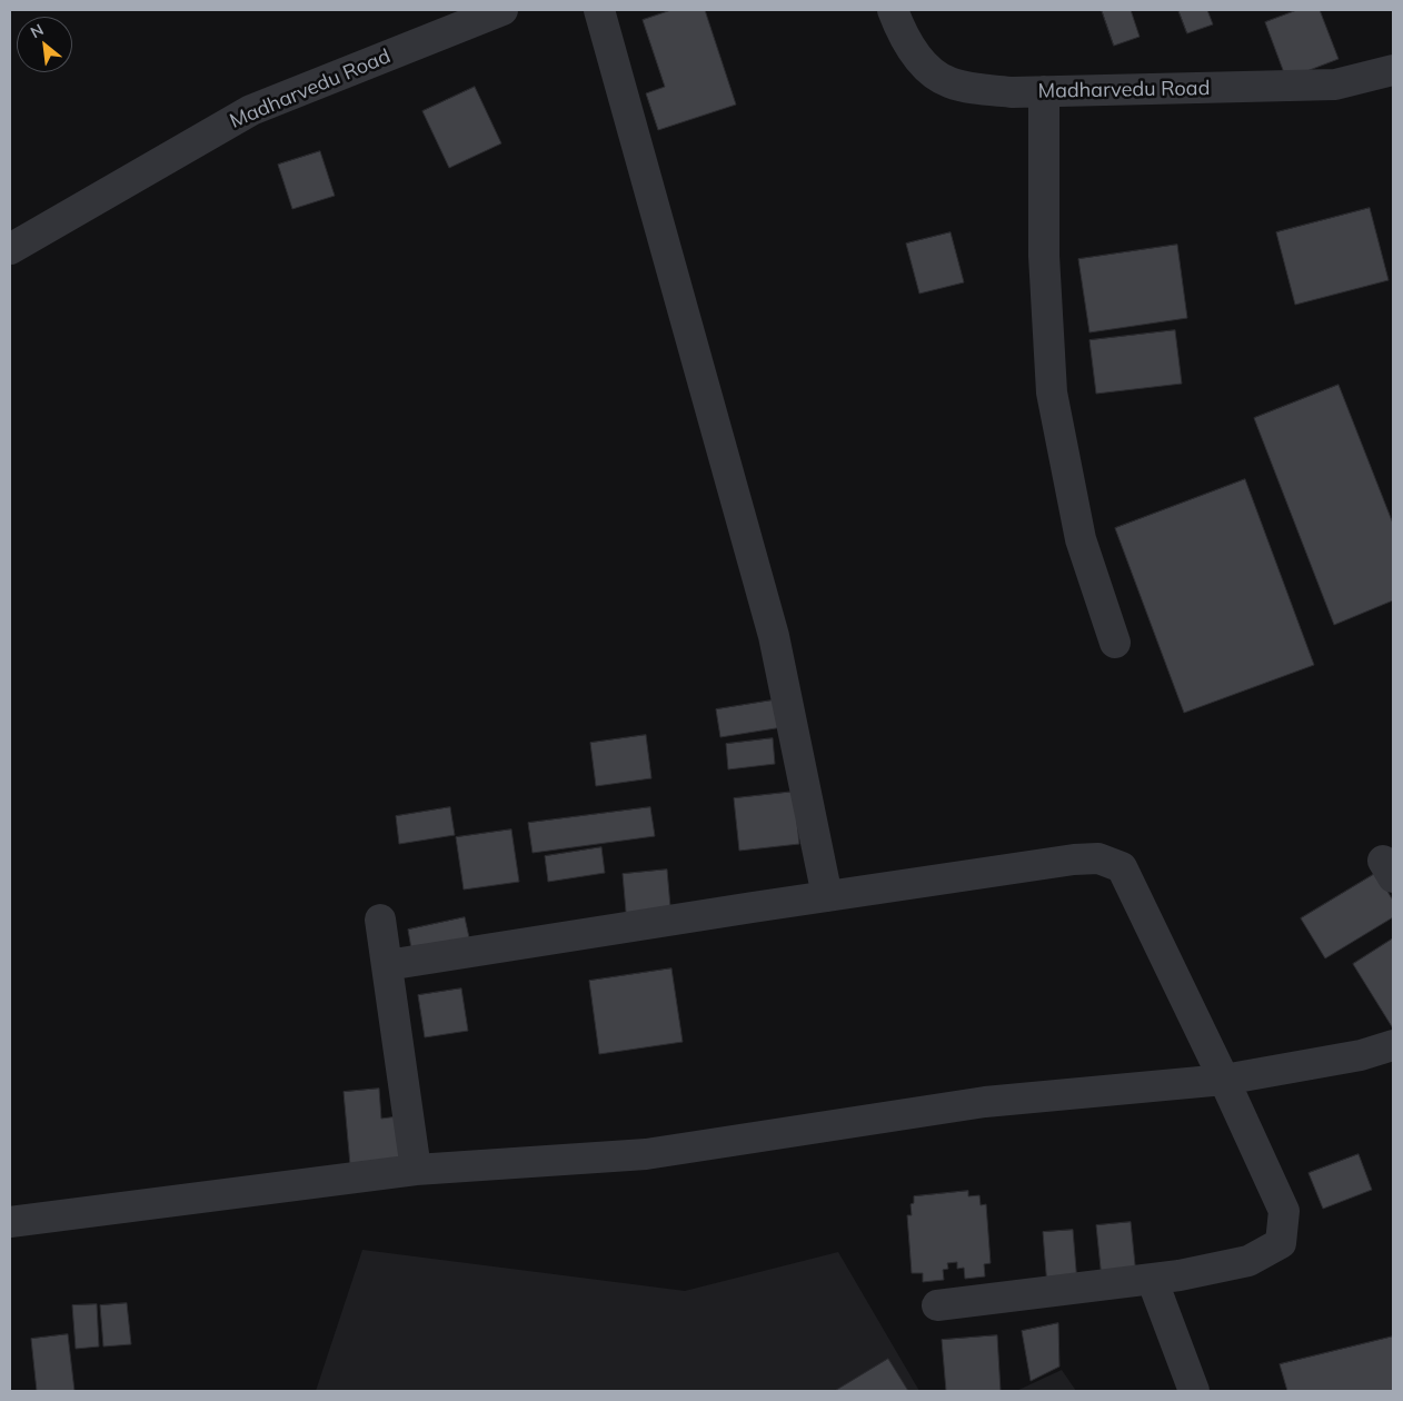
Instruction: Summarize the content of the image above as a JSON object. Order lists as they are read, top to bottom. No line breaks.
{"streets":{"street":["Madharvedu Road"]},"north":"top left"}
